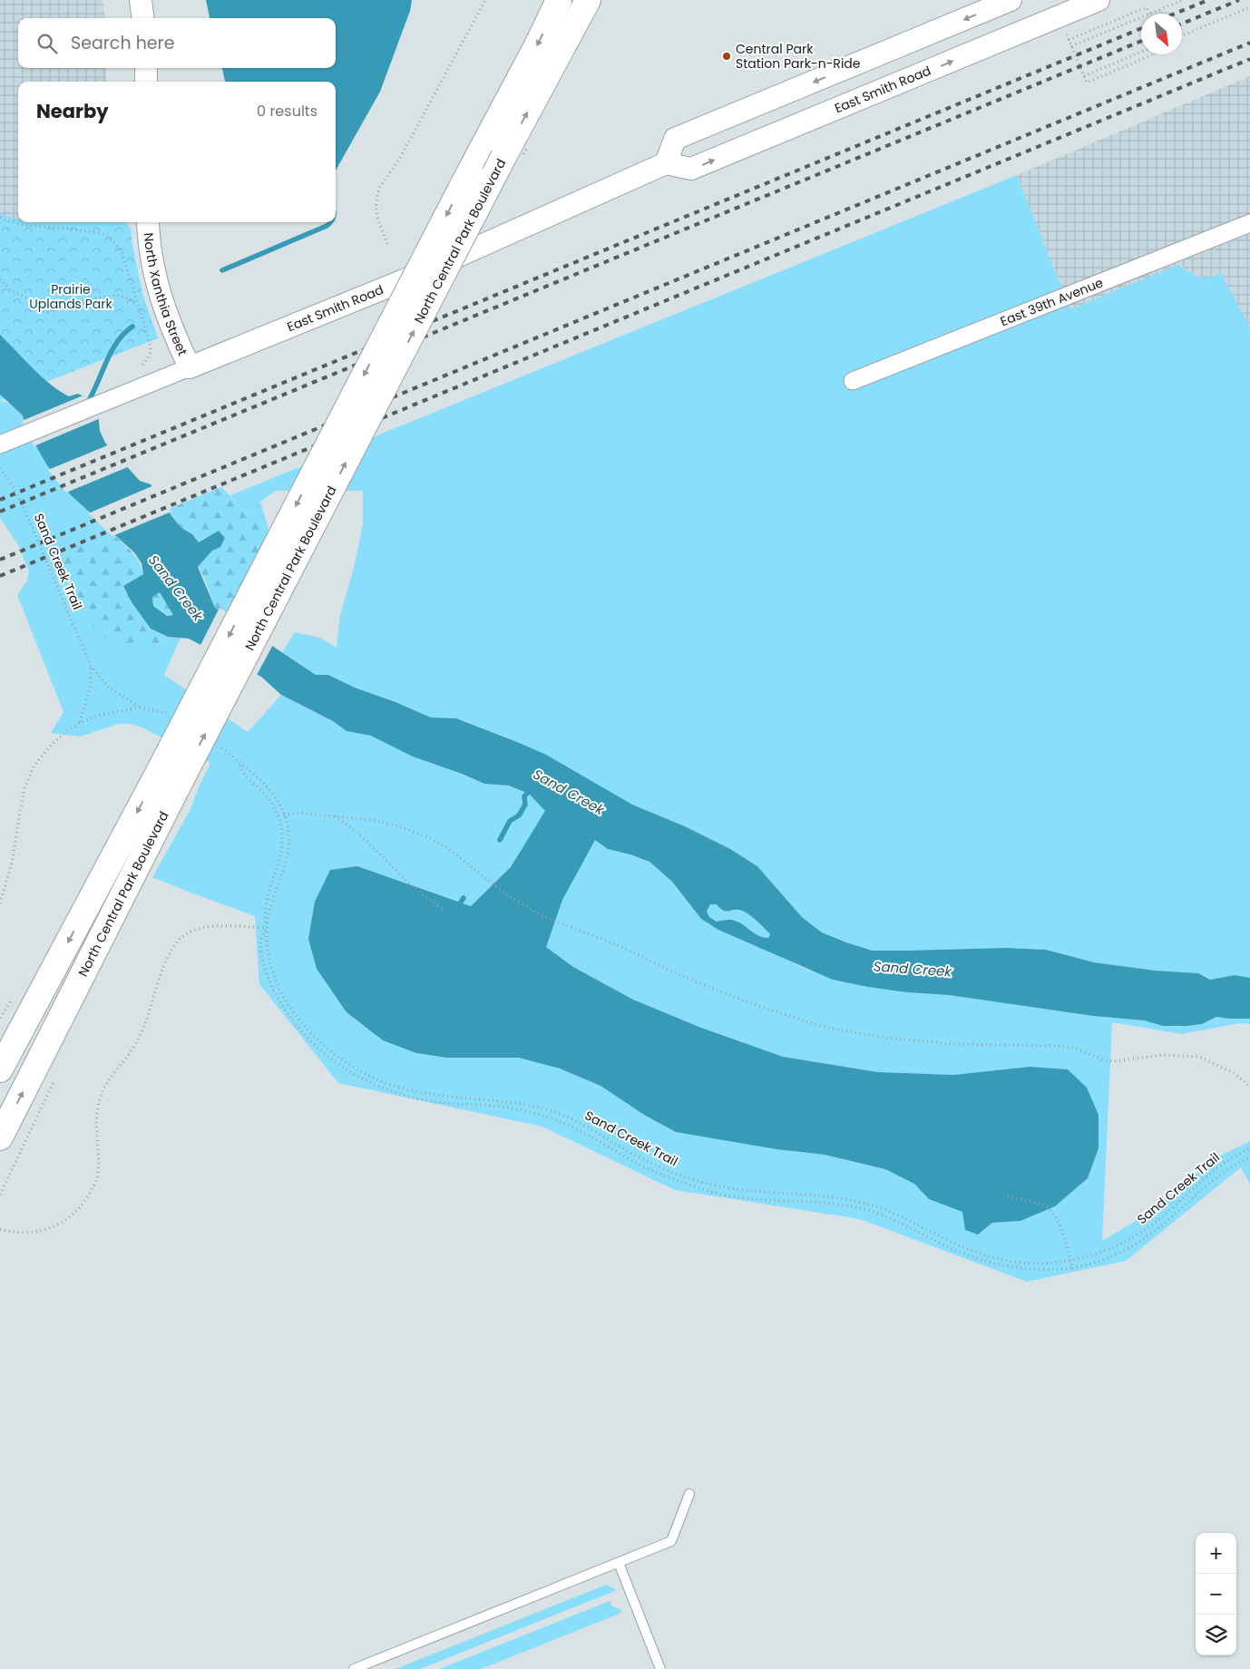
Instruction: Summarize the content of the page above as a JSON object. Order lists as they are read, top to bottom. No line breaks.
{"streets":{"main road":["North Central Park Boulevard"],"street":["East Smith Road","North Xanthia Street","East 39th Avenue"],"path":["Sand Creek Trail"]},"crossings":[["East Smith Road","North Xanthia Street"]],"water":["Sand Creek"],"parks":["Prairie Uplands Park"],"places":["Central Park Station Park-n-Ride"],"north":"bottom right","page":{"search":"Search here","heading":["Nearby","0 results"],"map_buttons":["+","−"]}}
